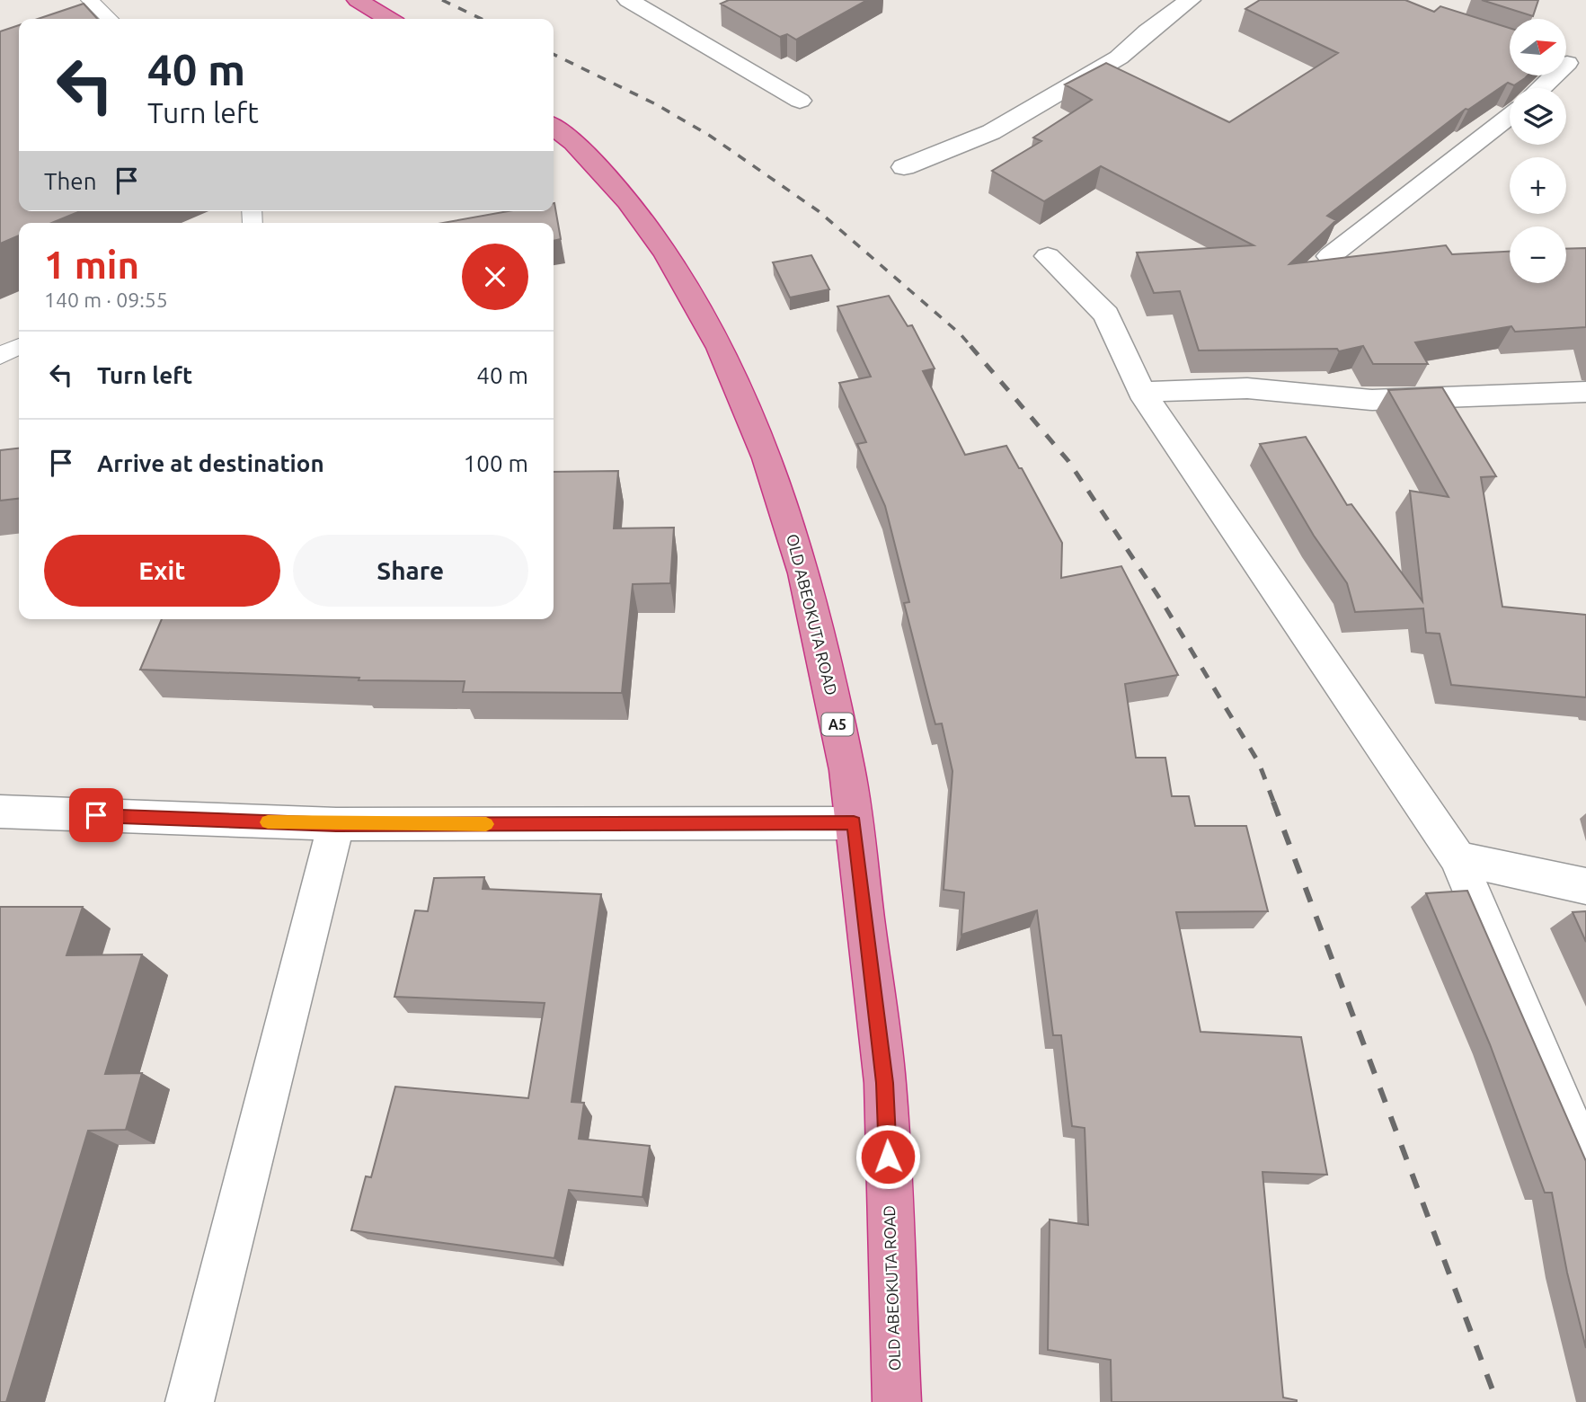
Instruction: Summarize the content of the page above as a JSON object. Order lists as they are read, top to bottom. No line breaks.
{"streets":{"highway":["OLD ABEOKUTA ROAD","A5"]},"north":"right","page":{"map_buttons":["+","−"],"turn":["40 m","Turn left"],"then":"Then","heading":["1 min","140 m · 09:55"],"list":[{"name":"Turn left","value":"40 m"},{"name":"Arrive at destination","value":"100 m"}],"buttons":["Exit","Share"]}}
